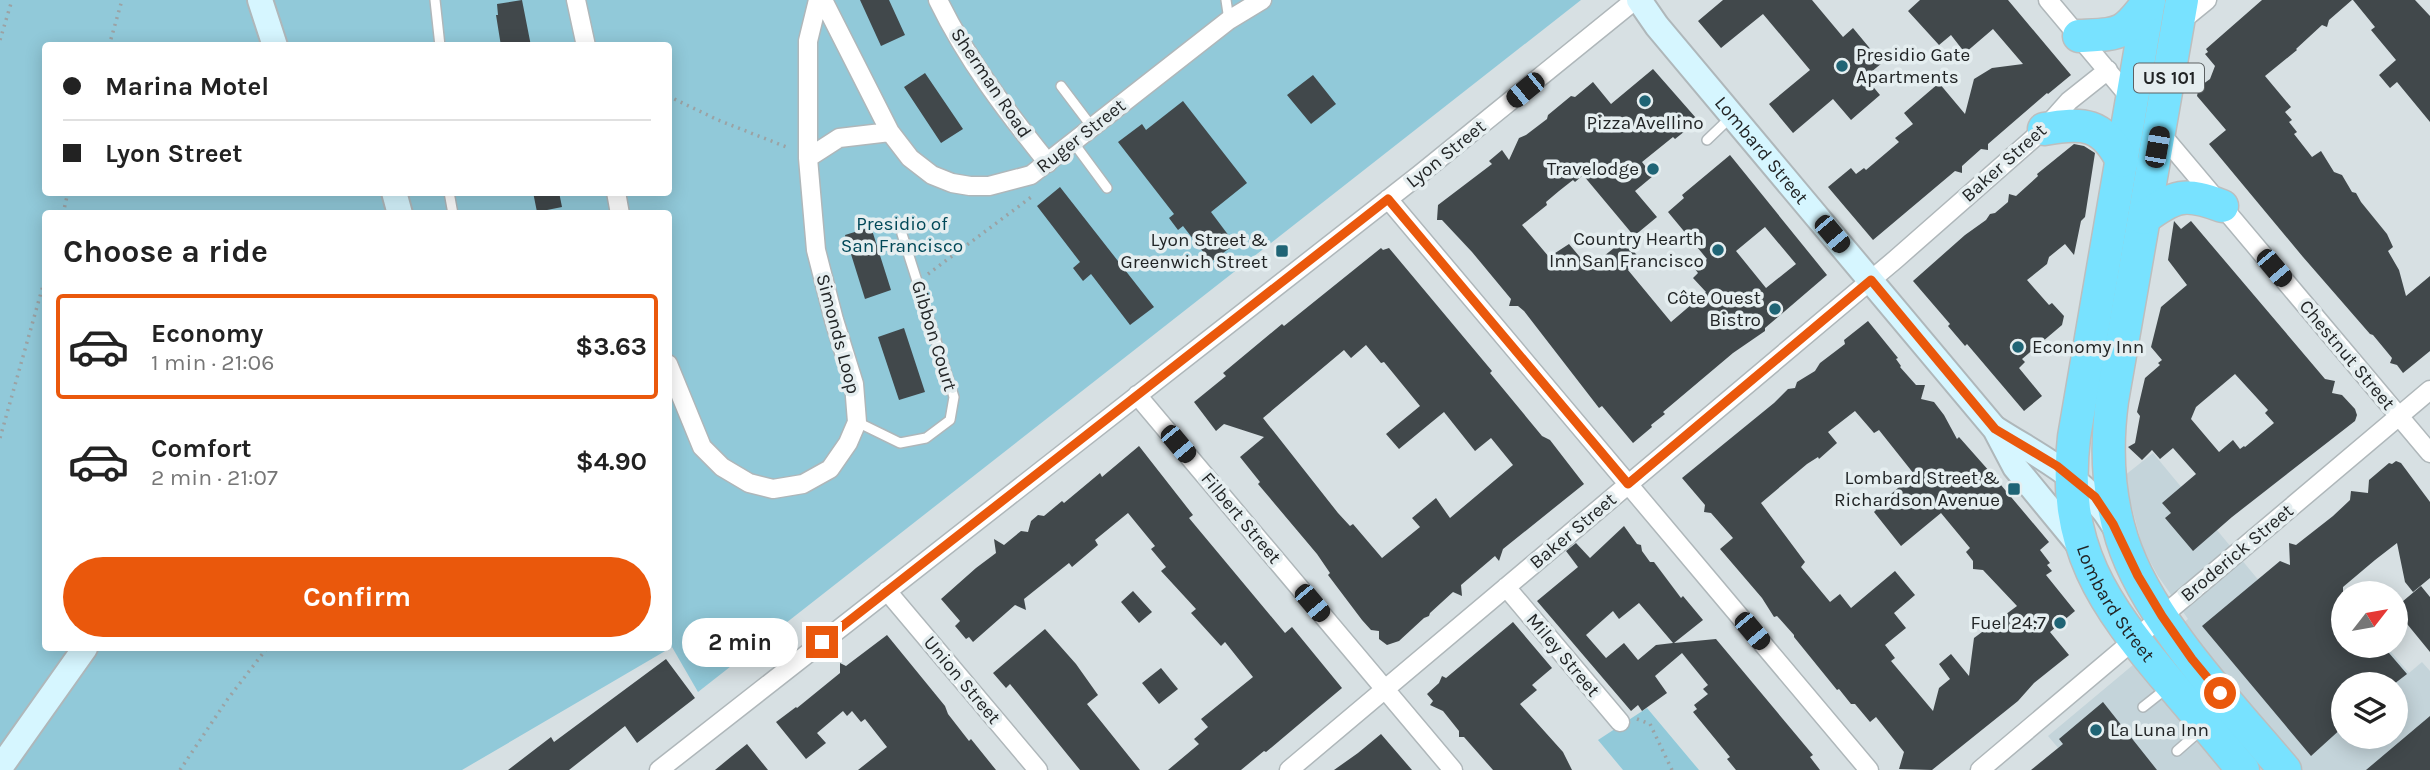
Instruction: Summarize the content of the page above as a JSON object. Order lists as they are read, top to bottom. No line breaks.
{"streets":{"highway":["US 101","Lombard Street"],"street":["Sherman Road","Ruger Street","Lyon Street","Baker Street","Simonds Loop","Chestnut Street","Filbert Street","Broderick Street","Miley Street","Union Street"],"lane":["Gibbon Court"]},"crossings":[["US 101","Lombard Street"],["US 101","Chestnut Street"],["Sherman Road","Ruger Street"],["Ruger Street","Simonds Loop"],["Lombard Street","Lyon Street"],["Lombard Street","Baker Street"],["Lombard Street","Broderick Street"],["Lyon Street","Filbert Street"],["Lyon Street","Union Street"],["Baker Street","Chestnut Street"],["Baker Street","Filbert Street"],["Baker Street","Miley Street"],["Simonds Loop","Gibbon Court"],["Chestnut Street","Broderick Street"]],"parks":["Presidio of San Francisco"],"places":{"other":["Presidio Gate Apartments","Pizza Avellino","Travelodge","Country Hearth Inn San Francisco","Côte Ouest Bistro","Economy Inn","Fuel 24:7","La Luna Inn"],"transit":["Lyon Street & Greenwich Street","Lombard Street & Richardson Avenue"]},"north":"top right","page":{"banner":["Marina Motel","Lyon Street"],"heading":"Choose a ride","list":[{"name":"Economy","note":"1 min · 21:06","value":"$3.63"},{"name":"Comfort","note":"2 min · 21:07","value":"$4.90"}],"buttons":"Confirm","bubble":"2 min"}}
